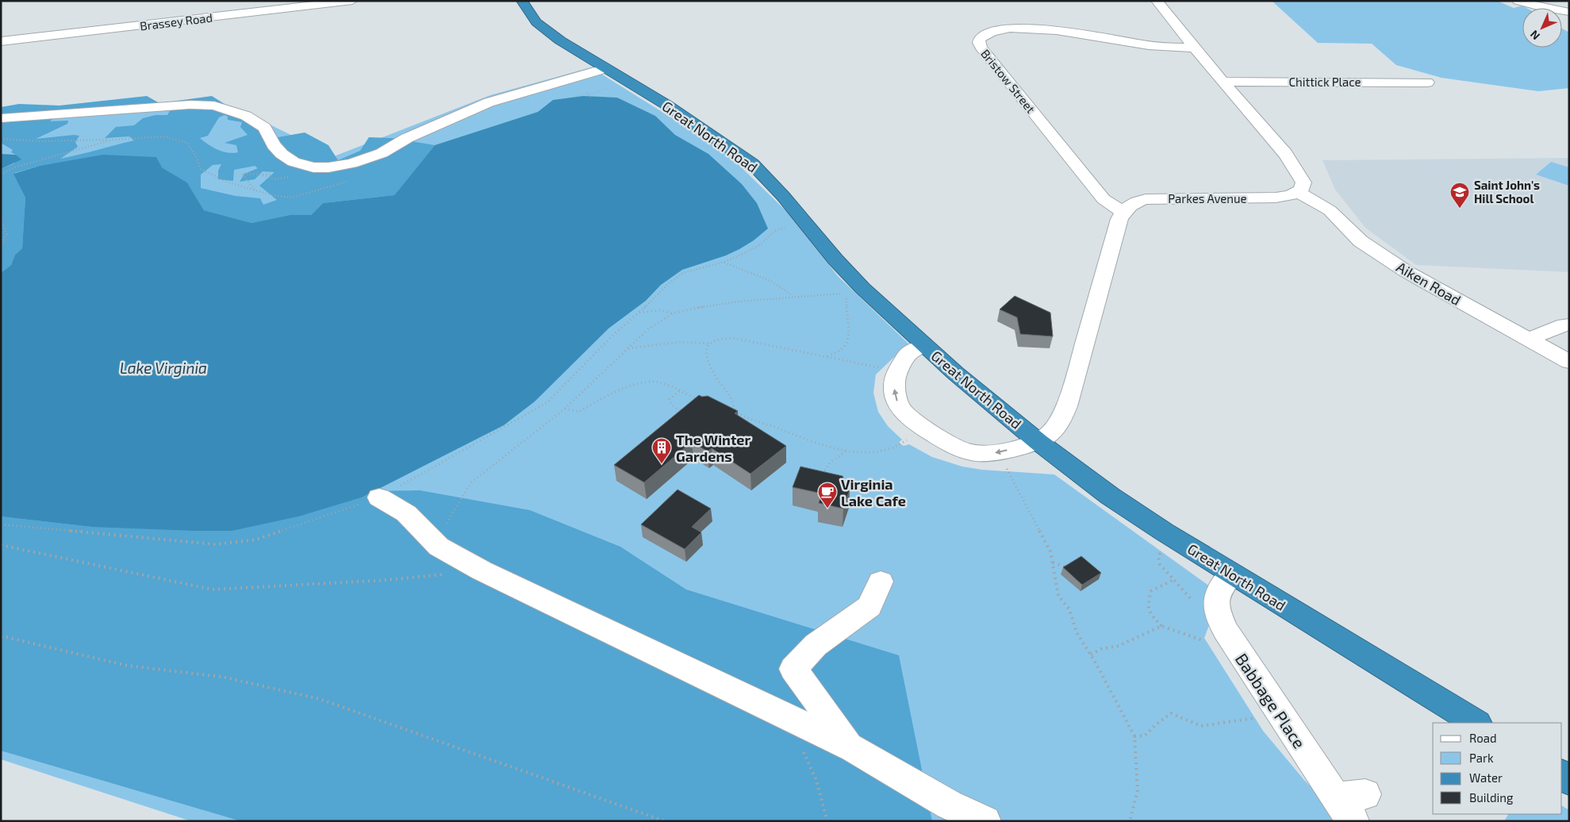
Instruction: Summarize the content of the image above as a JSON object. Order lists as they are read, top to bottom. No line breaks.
{"streets":{"highway":["Great North Road"],"street":["Brassey Road","Bristow Street","Chittick Place","Parkes Avenue","Aiken Road","Babbage Place"]},"crossings":[["Bristow Street","Parkes Avenue"],["Great North Road","Babbage Place"],["Parkes Avenue","Aiken Road"]],"water":["Lake Virginia"],"places":{"school or university":["Saint John's Hill School"],"building":["The Winter Gardens"],"cafe":["Virginia Lake Cafe"]},"legend":["Road","Park","Water","Building"],"north":"bottom left"}
